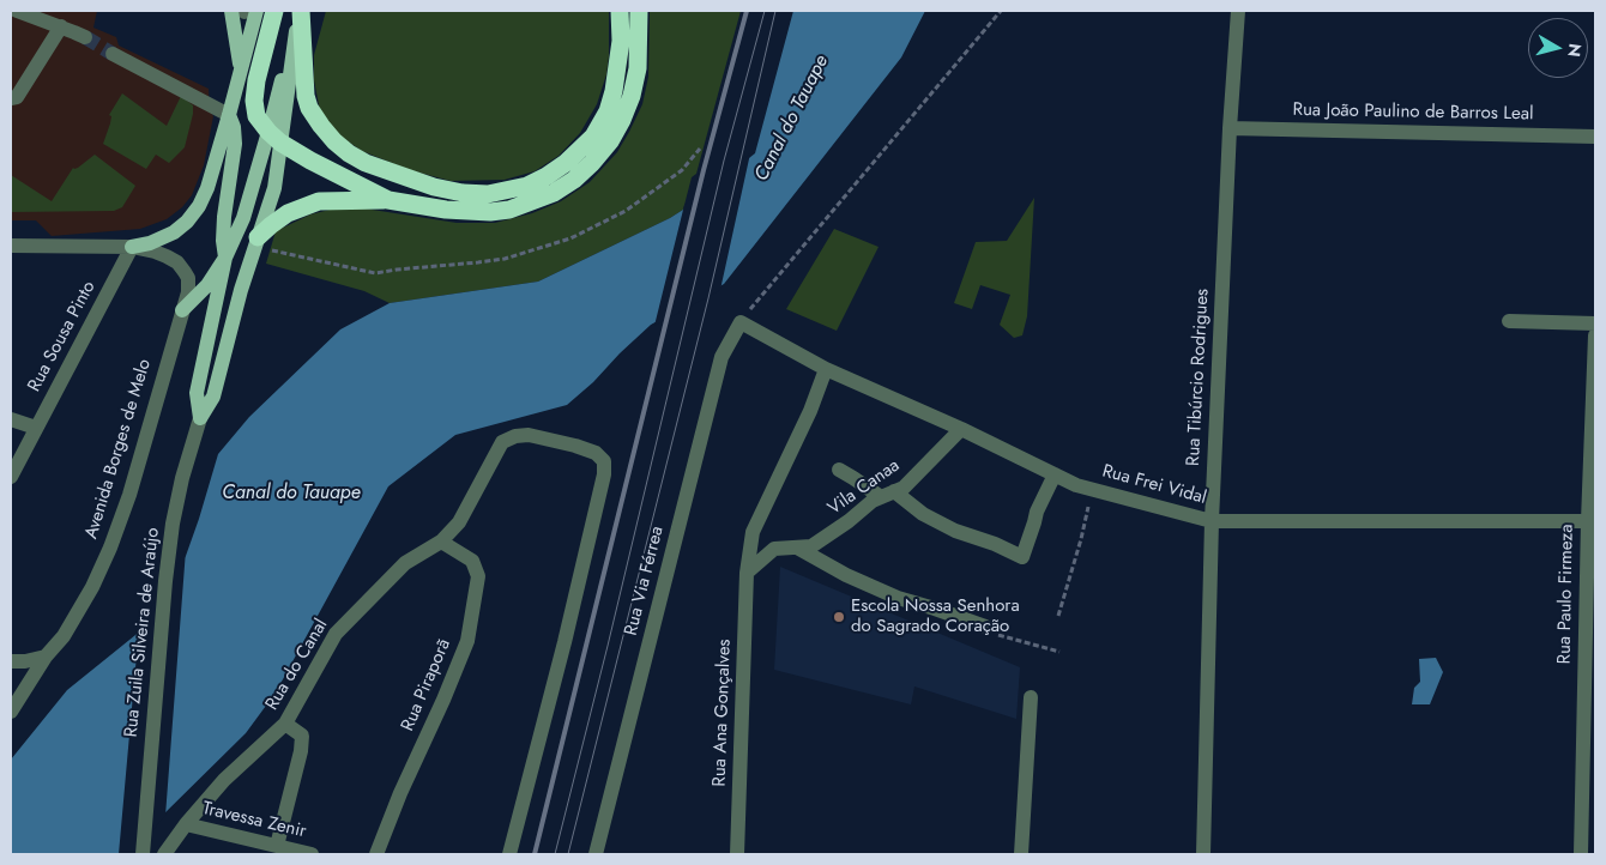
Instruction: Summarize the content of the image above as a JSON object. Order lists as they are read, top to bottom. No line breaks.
{"streets":{"main road":["Avenida Borges de Melo"],"street":["Rua João Paulino de Barros Leal","Rua Sousa Pinto","Rua Tibúrcio Rodrigues","Rua Frei Vidal","Vila Canaa","Rua Via Férrea","Rua Paulo Firmeza","Rua Zuila Silveira de Araújo","Rua do Canal","Rua Piraporã","Rua Ana Gonçalves","Travessa Zenir"]},"crossings":[["Rua João Paulino de Barros Leal","Rua Tibúrcio Rodrigues"],["Rua Sousa Pinto","Avenida Borges de Melo"],["Rua Tibúrcio Rodrigues","Rua Frei Vidal"],["Rua Frei Vidal","Vila Canaa"],["Rua Frei Vidal","Rua Via Férrea"],["Rua Frei Vidal","Rua Paulo Firmeza"],["Rua Frei Vidal","Rua Ana Gonçalves"],["Vila Canaa","Rua Ana Gonçalves"],["Rua do Canal","Rua Piraporã"],["Rua do Canal","Travessa Zenir"]],"water":["Canal do Tauape"],"places":["Escola Nossa Senhora do Sagrado Coração"],"north":"right"}
